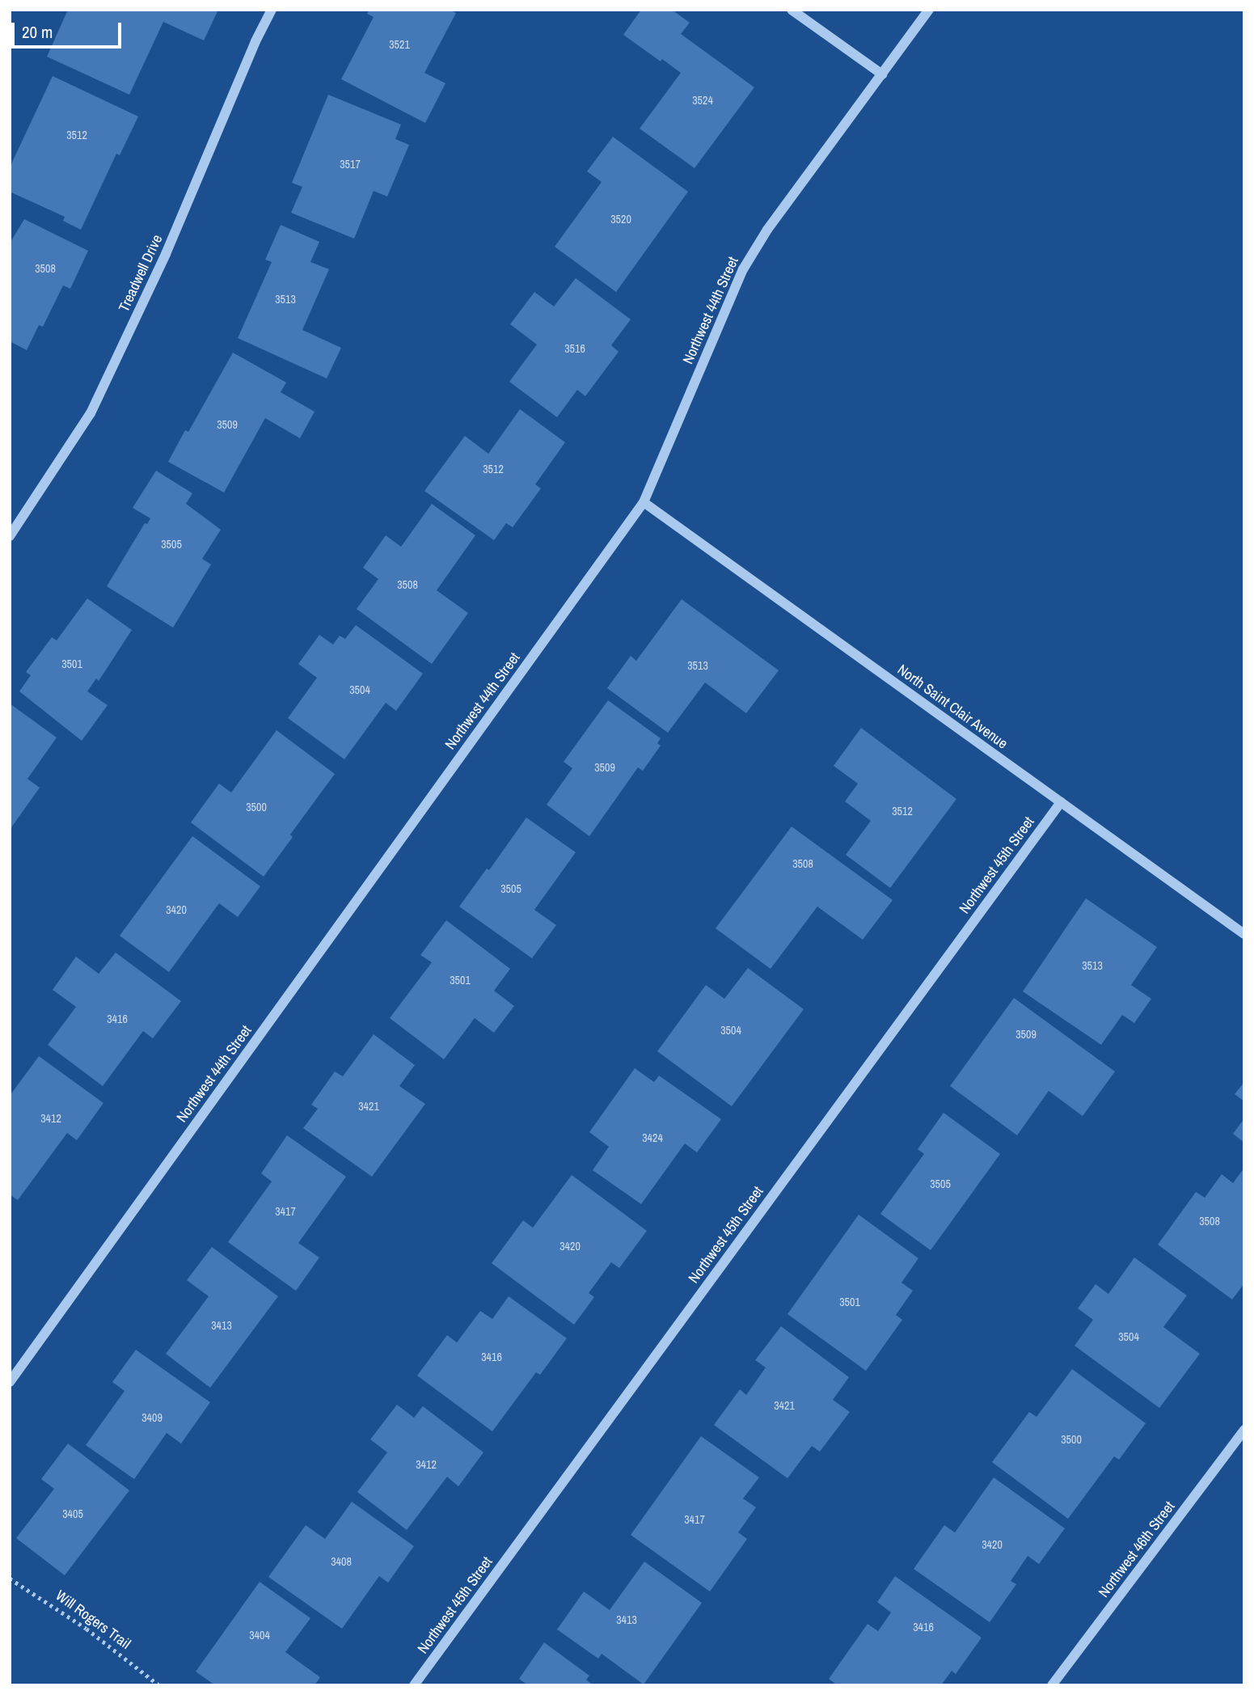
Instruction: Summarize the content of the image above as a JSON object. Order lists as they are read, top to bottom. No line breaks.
{"streets":{"street":["Treadwell Drive","Northwest 44th Street","North Saint Clair Avenue","Northwest 45th Street","Northwest 46th Street"],"path":["Will Rogers Trail"]},"crossings":[["Northwest 44th Street","North Saint Clair Avenue"],["North Saint Clair Avenue","Northwest 45th Street"]],"house_numbers":["3521","3524","3512","3517","3520","3508","3513","3516","3509","3512","3505","3508","3501","3513","3504","3509","3500","3512","3508","3505","3420","3513","3501","3416","3504","3509","3421","3412","3424","3505","3417","3508","3420","3501","3413","3504","3416","3421","3409","3500","3412","3405","3417","3420","3408","3413","3416","3404"],"scale_bar":"20 m"}
